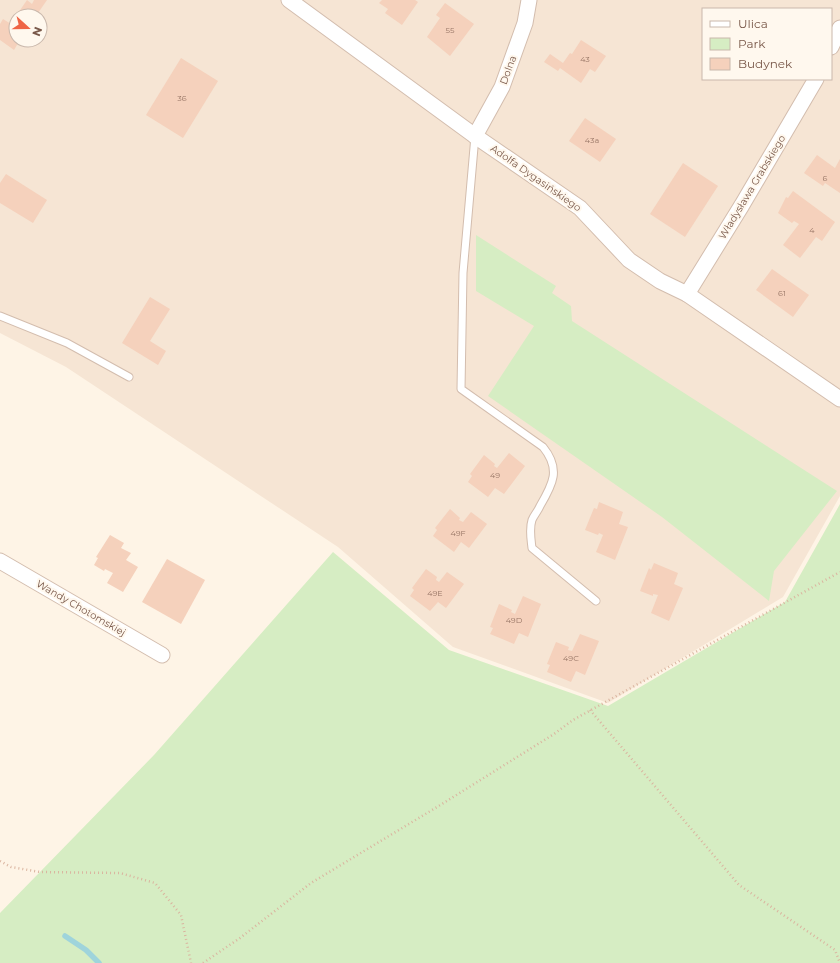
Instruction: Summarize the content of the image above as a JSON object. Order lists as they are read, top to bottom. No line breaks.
{"streets":{"street":["Dolna","Adolfa Dygasińskiego","Władysława Grabskiego","Wandy Chotomskiej"]},"crossings":[["Dolna","Adolfa Dygasińskiego"],["Adolfa Dygasińskiego","Władysława Grabskiego"]],"house_numbers":["55","43","36","43a","6","4","61","49","49F","49E","49D","49C"],"legend":["Ulica","Park","Budynek"],"north":"right"}
